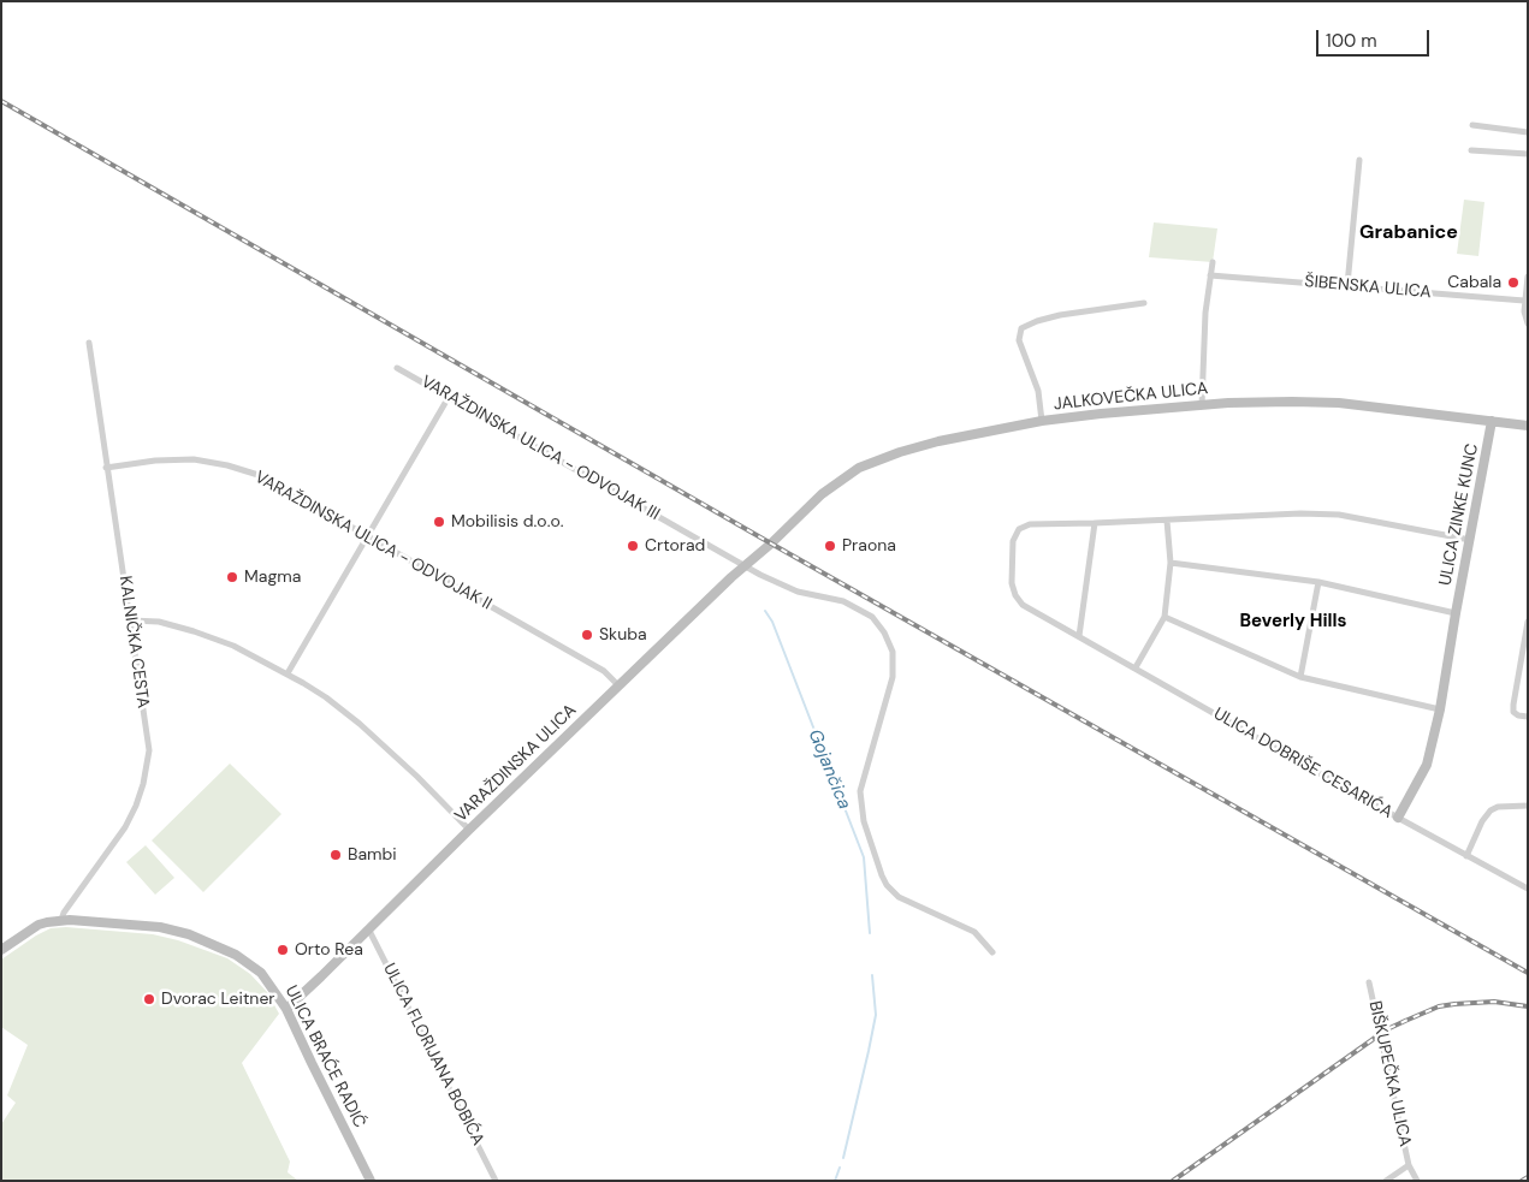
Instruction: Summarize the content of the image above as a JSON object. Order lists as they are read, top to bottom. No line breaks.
{"streets":{"main road":["JALKOVEČKA ULICA","ULICA ZINKE KUNC","VARAŽDINSKA ULICA","ULICA BRAĆE RADIĆ"],"street":["ŠIBENSKA ULICA","VARAŽDINSKA ULICA - ODVOJAK III","VARAŽDINSKA ULICA - ODVOJAK II","KALNIČKA CESTA","ULICA DOBRIŠE CESARIĆA","ULICA FLORIJANA BOBIĆA","BIŠKUPEČKA ULICA"]},"crossings":[["JALKOVEČKA ULICA","ULICA ZINKE KUNC"],["JALKOVEČKA ULICA","VARAŽDINSKA ULICA"],["VARAŽDINSKA ULICA - ODVOJAK III","VARAŽDINSKA ULICA"],["ULICA ZINKE KUNC","ULICA DOBRIŠE CESARIĆA"],["VARAŽDINSKA ULICA - ODVOJAK II","KALNIČKA CESTA"],["VARAŽDINSKA ULICA - ODVOJAK II","VARAŽDINSKA ULICA"],["KALNIČKA CESTA","ULICA BRAĆE RADIĆ"],["VARAŽDINSKA ULICA","ULICA FLORIJANA BOBIĆA"],["VARAŽDINSKA ULICA","ULICA BRAĆE RADIĆ"]],"districts":["Grabanice","Beverly Hills"],"water":["Gojančica"],"places":["Cabala","Mobilisis d.o.o.","Crtorad","Praona","Magma","Skuba","Bambi","Orto Rea","Dvorac Leitner"],"scale_bar":"100 m"}
